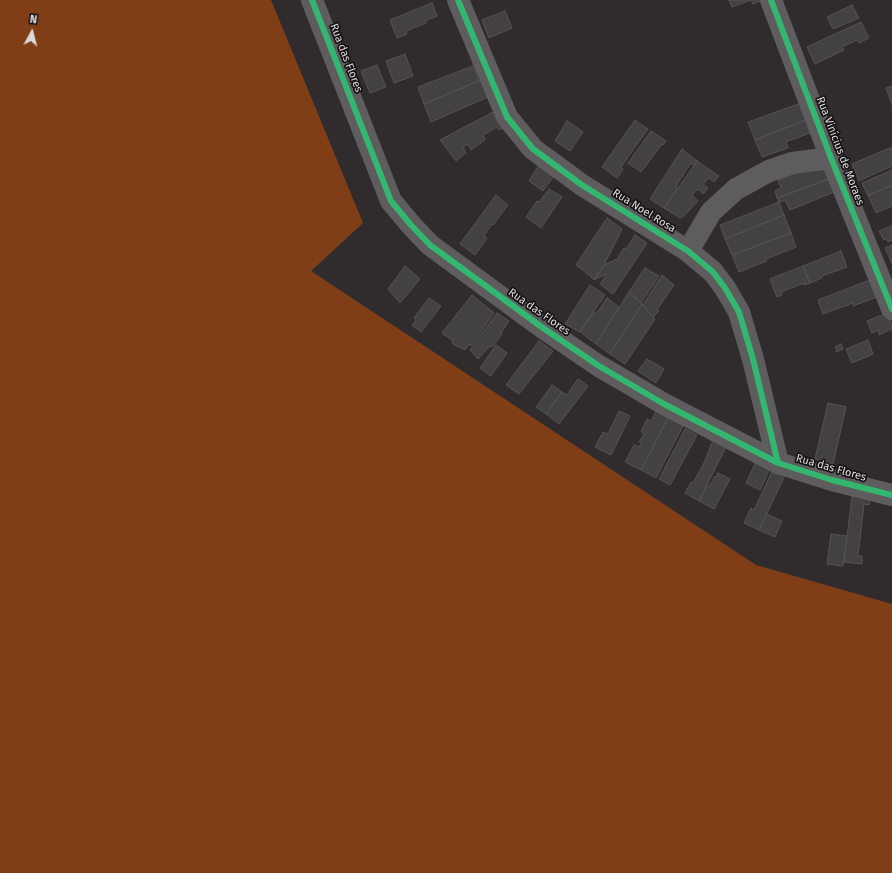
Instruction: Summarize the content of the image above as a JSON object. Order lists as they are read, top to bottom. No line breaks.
{"streets":{"street":["Rua das Flores","Rua Vinícius de Moraes","Rua Noel Rosa"]},"crossings":[["Rua das Flores","Rua Noel Rosa"]],"north":"top"}
